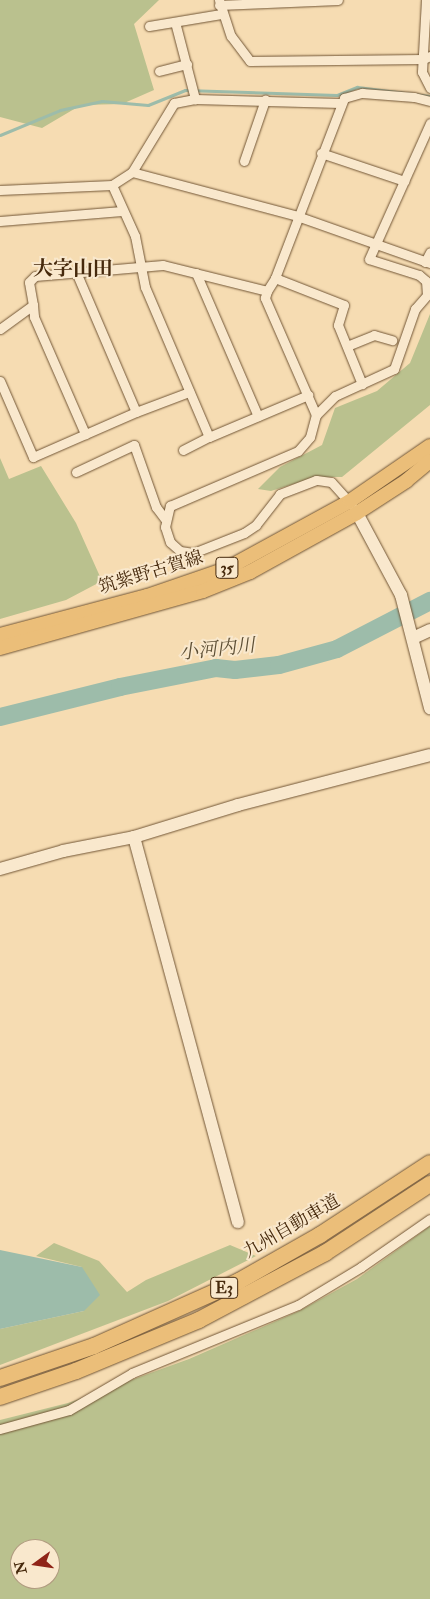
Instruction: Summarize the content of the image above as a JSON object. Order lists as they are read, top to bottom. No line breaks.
{"streets":{"highway":["九州自動車道","E3"],"main road":["35","筑紫野古賀線"]},"districts":["大字山田"],"water":["小河内川"],"north":"left"}
